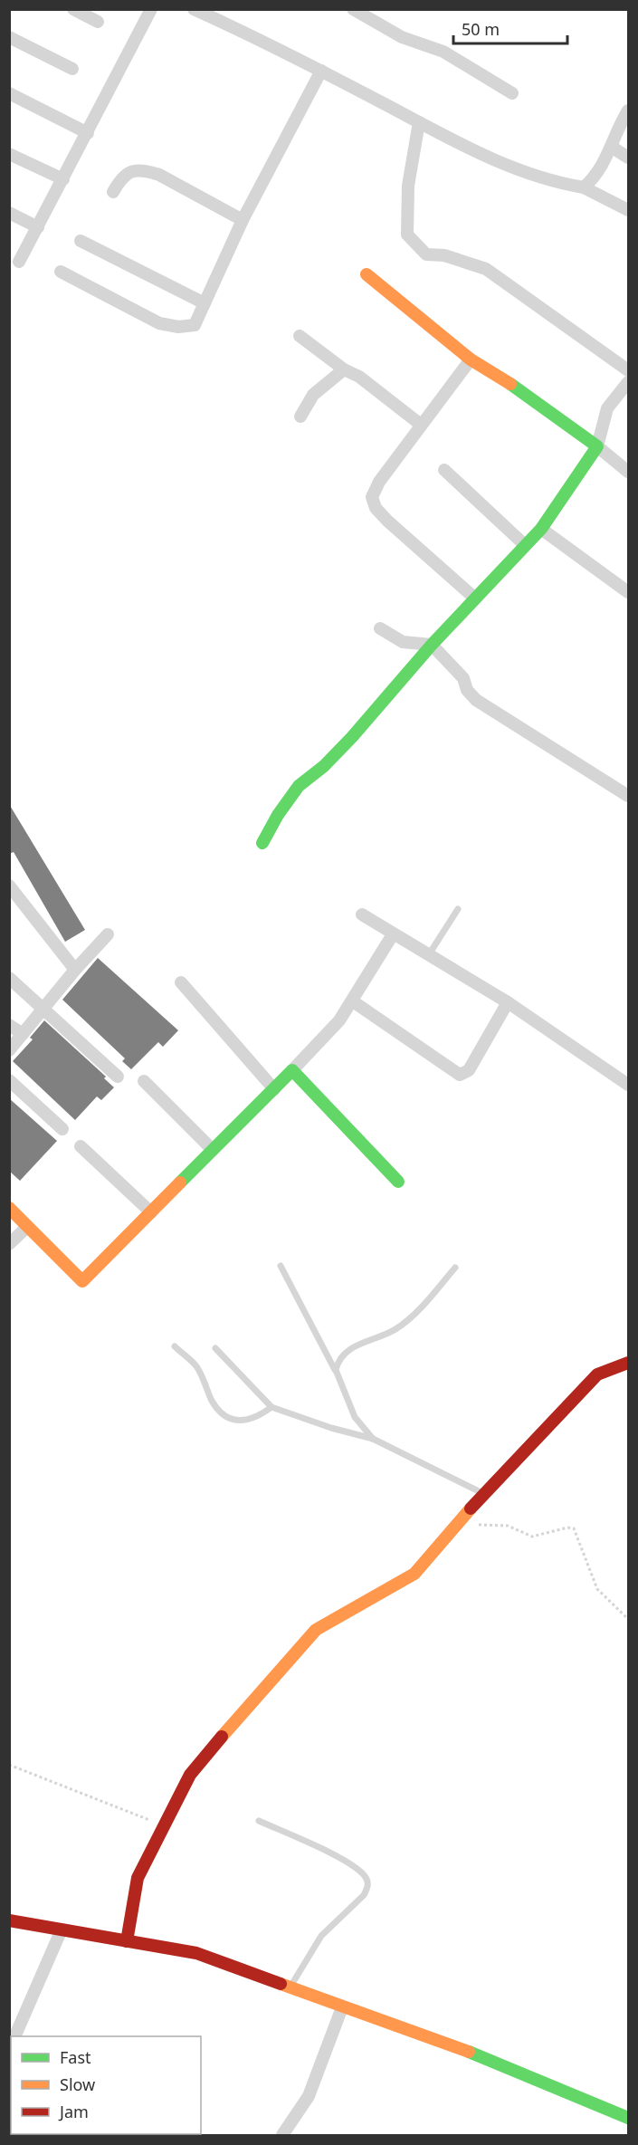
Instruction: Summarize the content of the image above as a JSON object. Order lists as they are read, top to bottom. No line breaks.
{"legend":["Fast","Slow","Jam"],"scale_bar":"50 m"}
